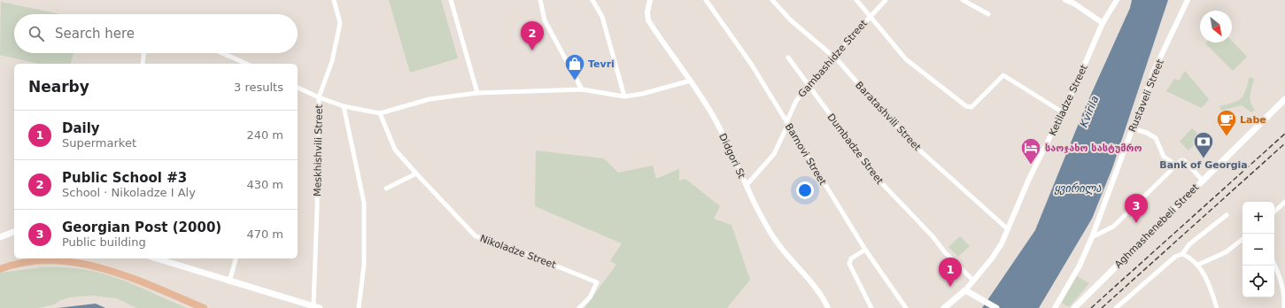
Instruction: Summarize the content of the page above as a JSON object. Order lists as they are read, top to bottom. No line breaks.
{"streets":{"main road":["Aghmashenebeli Street"],"street":["Gambashidze Street","Rustaveli Street","Ketiladze Street","Baratashvili Street","Dumbadze Street","Meskhishvili Street","Barnovi Street","Didgori St","Nikoladze Street"]},"crossings":[["Gambashidze Street","Baratashvili Street"],["Gambashidze Street","Dumbadze Street"],["Gambashidze Street","Barnovi Street"],["Gambashidze Street","Didgori St"],["Ketiladze Street","Baratashvili Street"],["Ketiladze Street","Dumbadze Street"]],"water":["Kvirila","ყვირილა"],"places":{"shop":["Tevri"],"cafe":["Labe"],"bank":["Bank of Georgia"],"hotel":["საოჯახო სასტუმრო"]},"north":"bottom right","page":{"search":"Search here","pins":["2","3","1"],"heading":["Nearby","3 results"],"list":[{"mark":"1","name":"Daily","note":"Supermarket","value":"240 m"},{"mark":"2","name":"Public School #3","note":"School · Nikoladze I Aly","value":"430 m"},{"mark":"3","name":"Georgian Post (2000)","note":"Public building","value":"470 m"}],"map_buttons":["+","−"]}}
